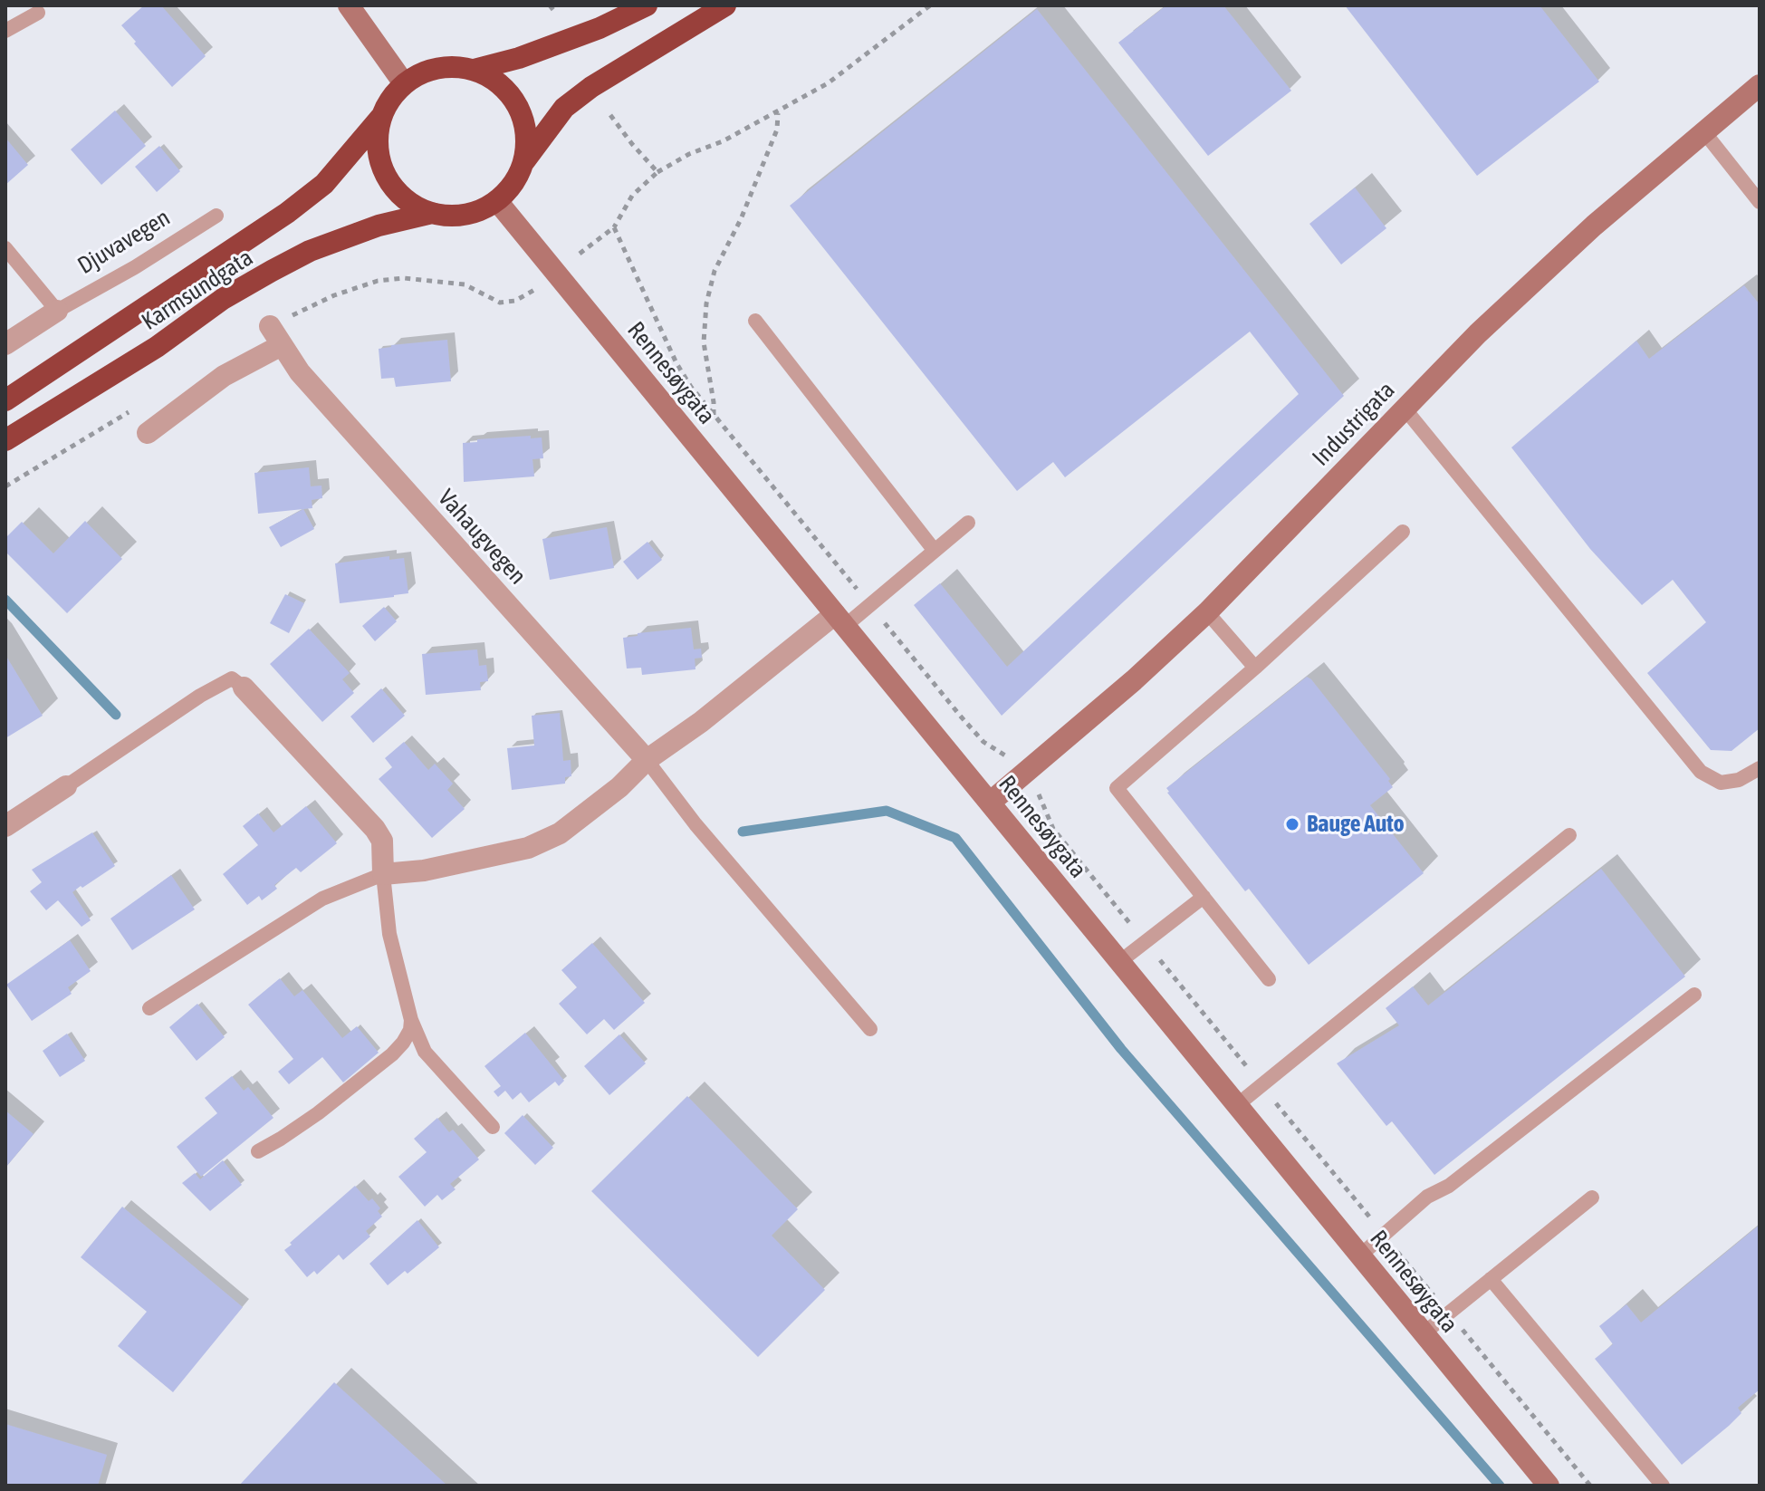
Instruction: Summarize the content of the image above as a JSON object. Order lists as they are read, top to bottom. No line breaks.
{"streets":{"highway":["Karmsundgata"],"street":["Djuvavegen","Rennesøygata","Industrigata","Vahaugvegen"]},"crossings":[["Karmsundgata","Rennesøygata"],["Rennesøygata","Industrigata"]],"places":["Bauge Auto"]}
